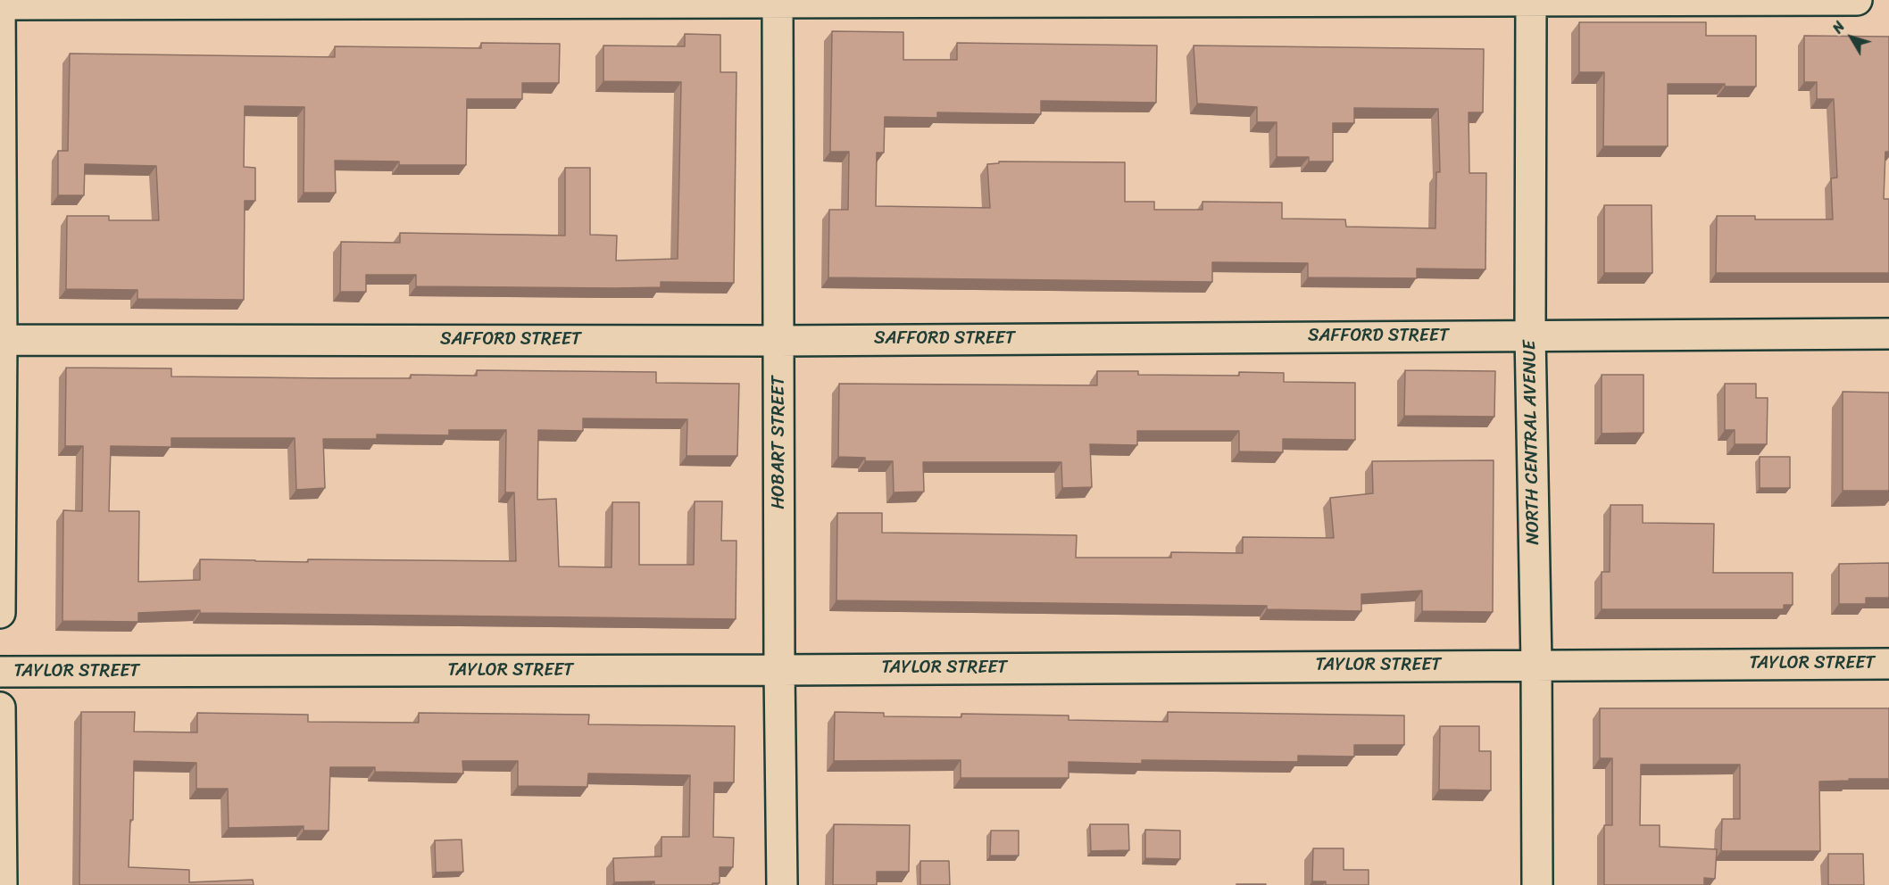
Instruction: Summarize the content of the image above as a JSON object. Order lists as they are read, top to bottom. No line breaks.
{"streets":{"street":["SAFFORD STREET","HOBART STREET","NORTH CENTRAL AVENUE","TAYLOR STREET"]},"crossings":[["SAFFORD STREET","HOBART STREET"],["SAFFORD STREET","NORTH CENTRAL AVENUE"],["HOBART STREET","TAYLOR STREET"],["NORTH CENTRAL AVENUE","TAYLOR STREET"]],"north":"top left"}
